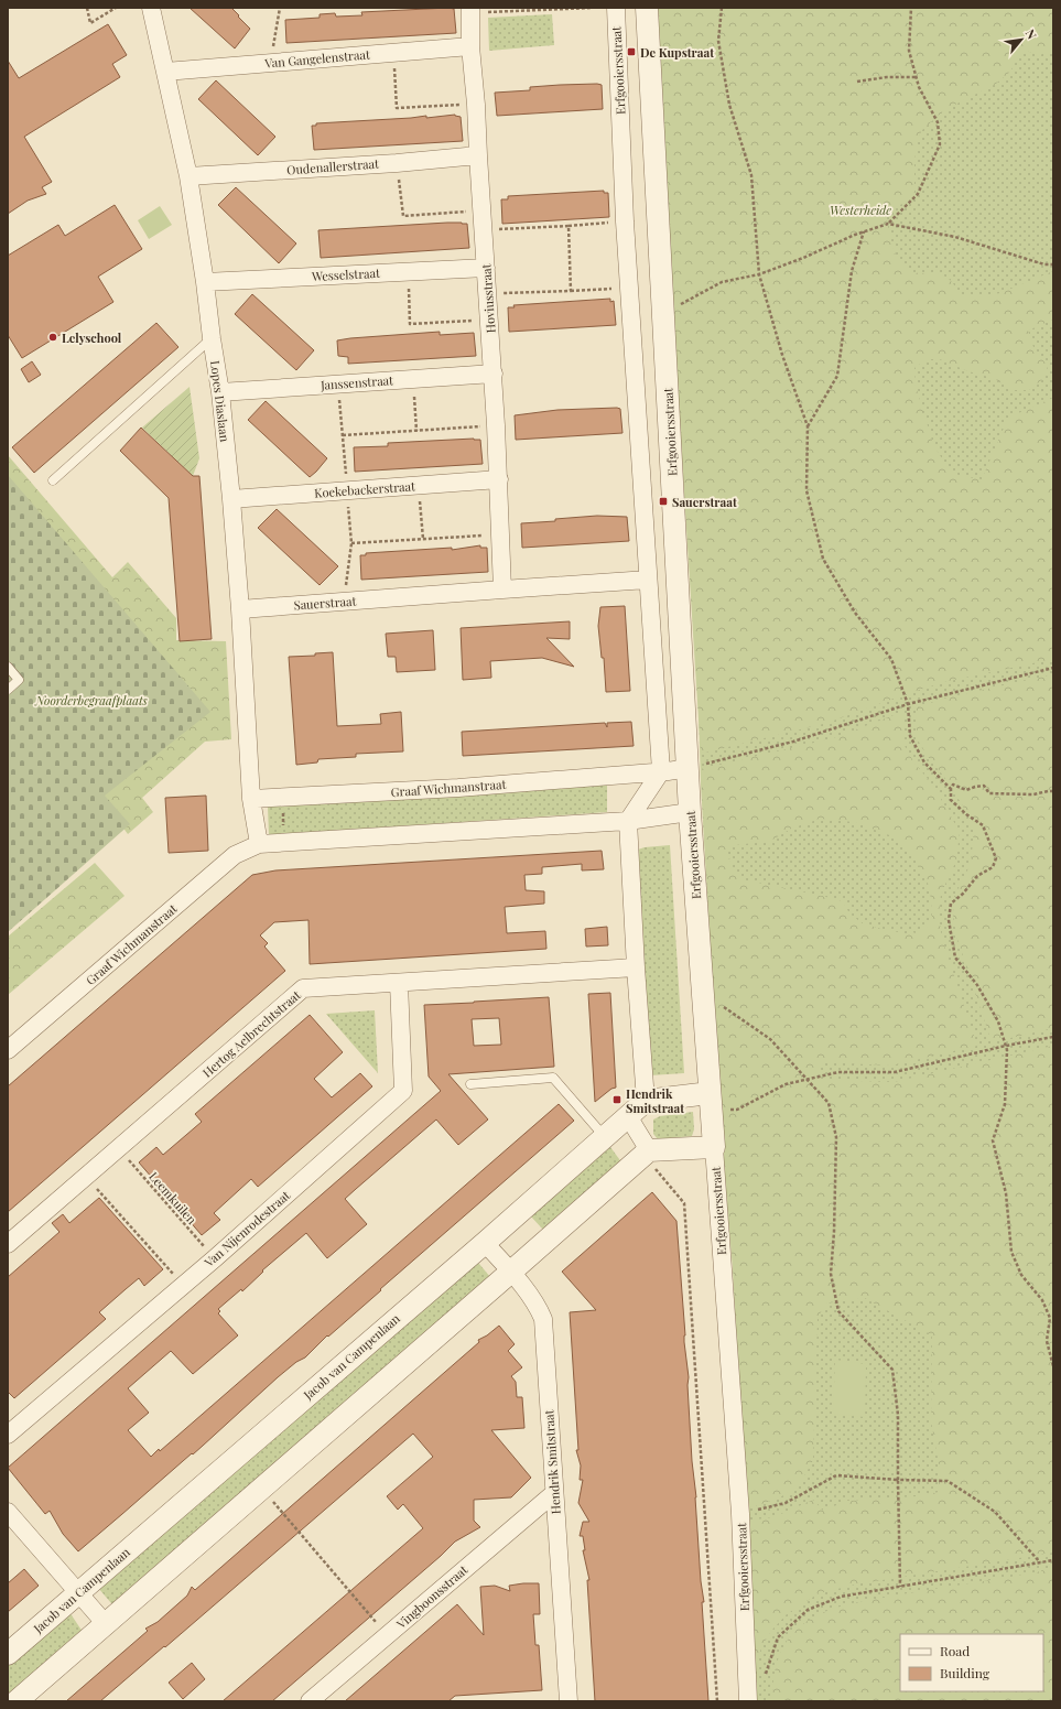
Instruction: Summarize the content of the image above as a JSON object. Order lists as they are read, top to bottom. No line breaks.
{"streets":{"street":["Van Gangelenstraat","Erfgooiersstraat","Oudenallerstraat","Wesselstraat","Hoviusstraat","Janssenstraat","Lopes Diaslaan","Koekebackerstraat","Sauerstraat","Graaf Wichmanstraat","Hertog Aelbrechtstraat","Van Nijenrodestraat","Jacob van Campenlaan","Hendrik Smitstraat","Vingboonsstraat"],"path":["Leemkuilen"]},"crossings":[["Van Gangelenstraat","Hoviusstraat"],["Van Gangelenstraat","Lopes Diaslaan"],["Erfgooiersstraat","Sauerstraat"],["Erfgooiersstraat","Graaf Wichmanstraat"],["Oudenallerstraat","Hoviusstraat"],["Oudenallerstraat","Lopes Diaslaan"],["Wesselstraat","Hoviusstraat"],["Wesselstraat","Lopes Diaslaan"],["Hoviusstraat","Janssenstraat"],["Hoviusstraat","Koekebackerstraat"],["Hoviusstraat","Sauerstraat"],["Janssenstraat","Lopes Diaslaan"],["Lopes Diaslaan","Koekebackerstraat"],["Lopes Diaslaan","Sauerstraat"],["Lopes Diaslaan","Graaf Wichmanstraat"],["Hertog Aelbrechtstraat","Leemkuilen"],["Hertog Aelbrechtstraat","Van Nijenrodestraat"],["Leemkuilen","Van Nijenrodestraat"],["Jacob van Campenlaan","Hendrik Smitstraat"],["Hendrik Smitstraat","Vingboonsstraat"]],"parks":["Westerheide","Noorderbegraafplaats"],"places":{"transit":["De Kupstraat","Sauerstraat","Hendrik Smitstraat"],"other":["Lelyschool"]},"legend":["Road","Building"],"north":"top right"}
